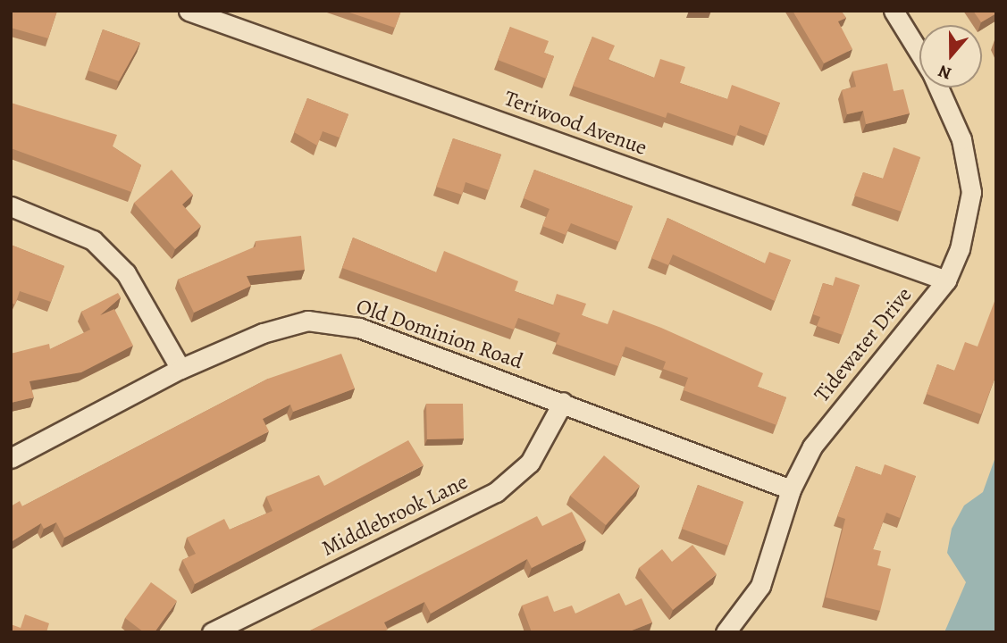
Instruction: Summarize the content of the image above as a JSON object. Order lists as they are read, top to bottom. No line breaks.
{"streets":{"street":["Teriwood Avenue","Old Dominion Road","Tidewater Drive","Middlebrook Lane"]},"crossings":[["Teriwood Avenue","Tidewater Drive"],["Old Dominion Road","Tidewater Drive"],["Old Dominion Road","Middlebrook Lane"]],"north":"bottom"}
